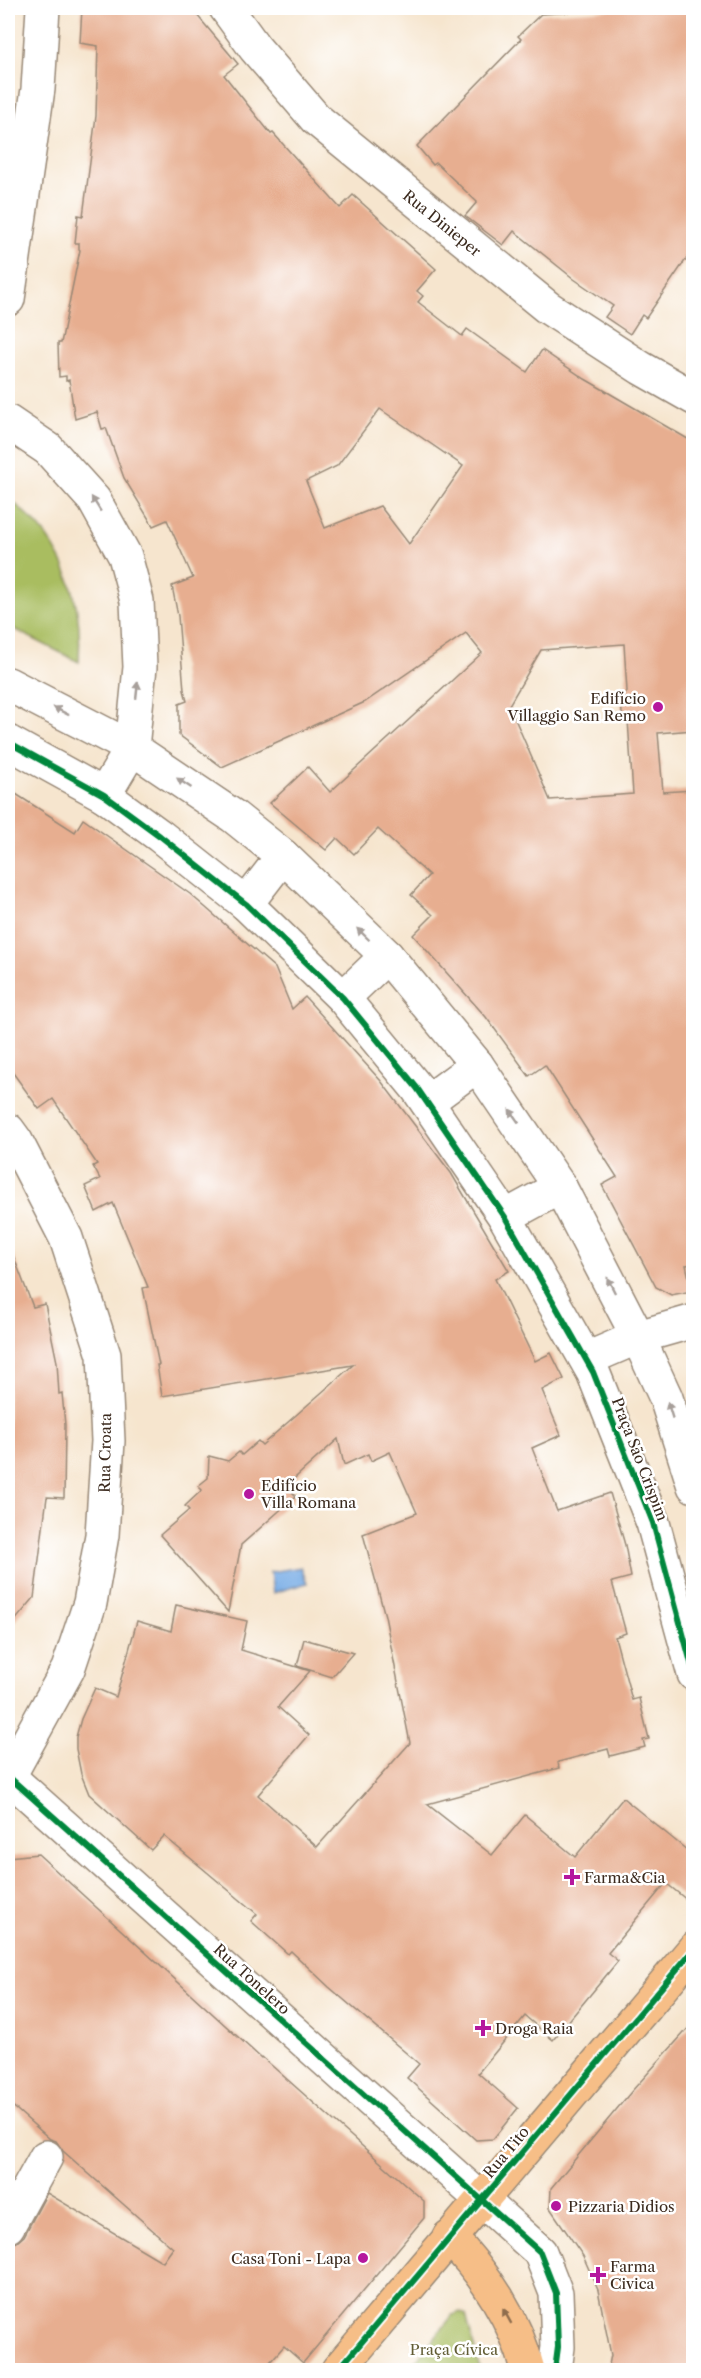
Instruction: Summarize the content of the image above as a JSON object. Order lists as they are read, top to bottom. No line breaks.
{"streets":{"main road":["Rua Tito"],"street":["Rua Dinieper","Rua Croata","Praça São Crispim","Rua Tonelero"]},"crossings":[["Rua Croata","Rua Tonelero"],["Rua Tonelero","Rua Tito"]],"parks":["Praça Cívica"],"places":{"other":["Edifício Villaggio San Remo","Edifício Villa Romana","Pizzaria Didios","Casa Toni - Lapa"],"health":["Farma&Cia","Droga Raia","Farma Civica"]}}
